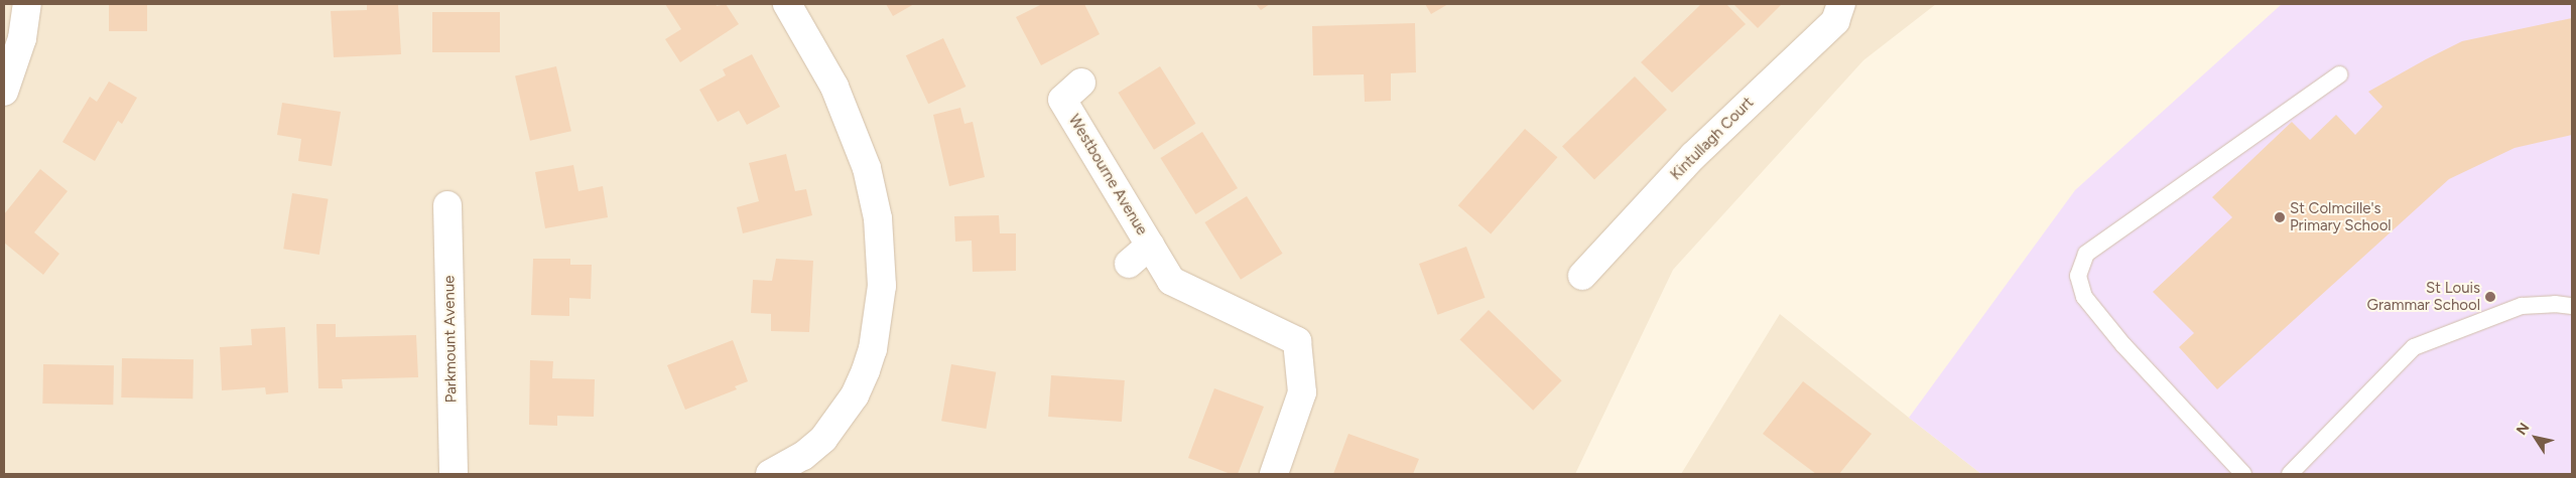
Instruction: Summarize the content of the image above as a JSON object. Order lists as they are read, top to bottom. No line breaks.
{"streets":{"street":["Kintullagh Court","Westbourne Avenue","Parkmount Avenue"]},"places":["St Colmcille's Primary School","St Louis Grammar School"],"north":"top left"}
